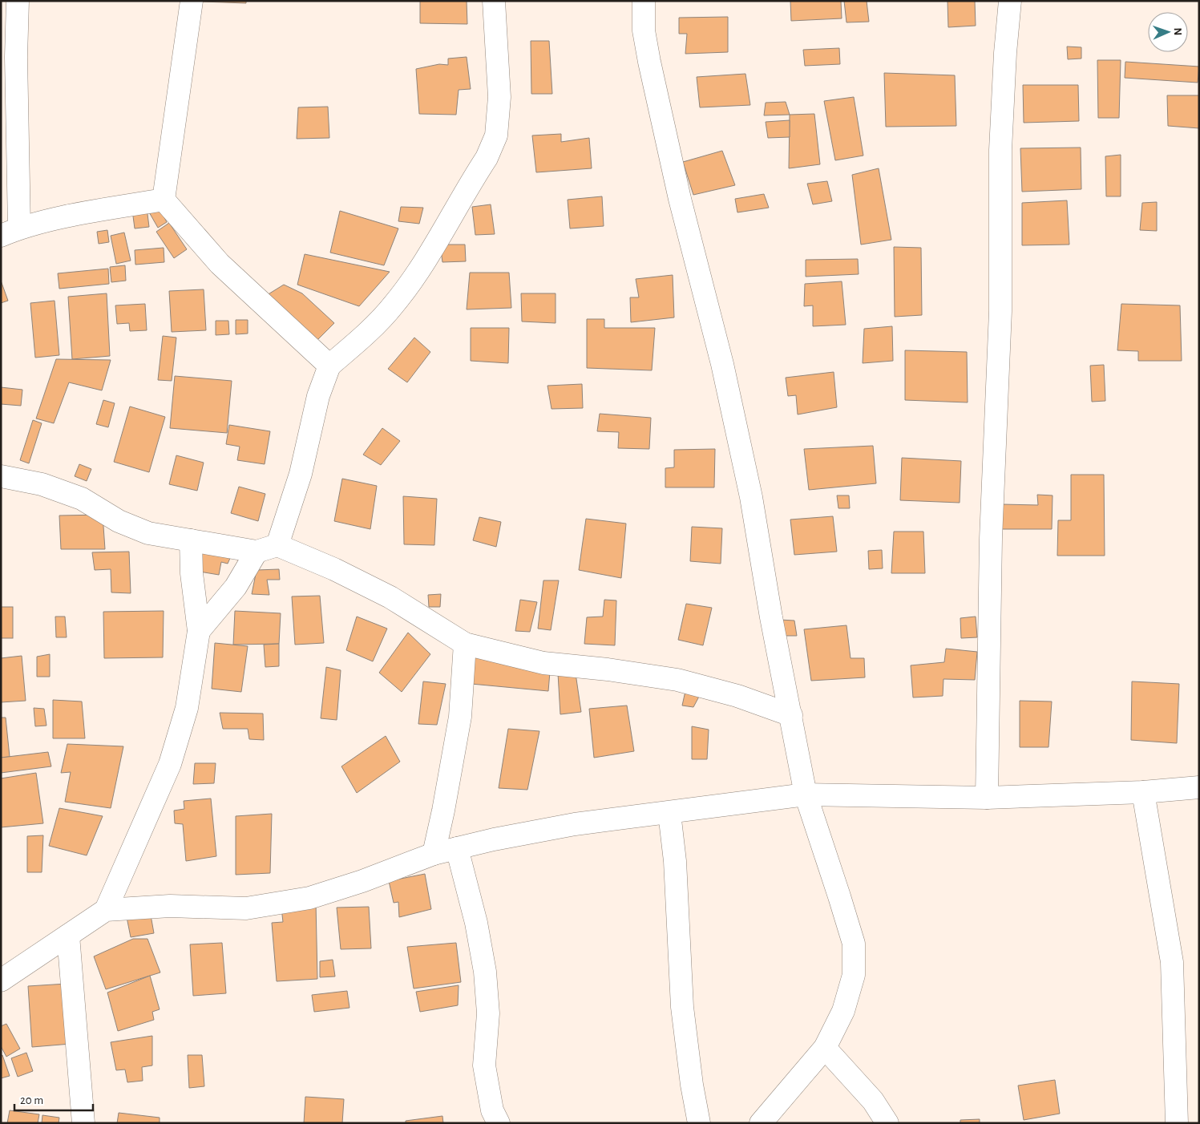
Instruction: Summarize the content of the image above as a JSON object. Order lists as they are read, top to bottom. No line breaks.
{"scale_bar":"20 m","north":"right"}
